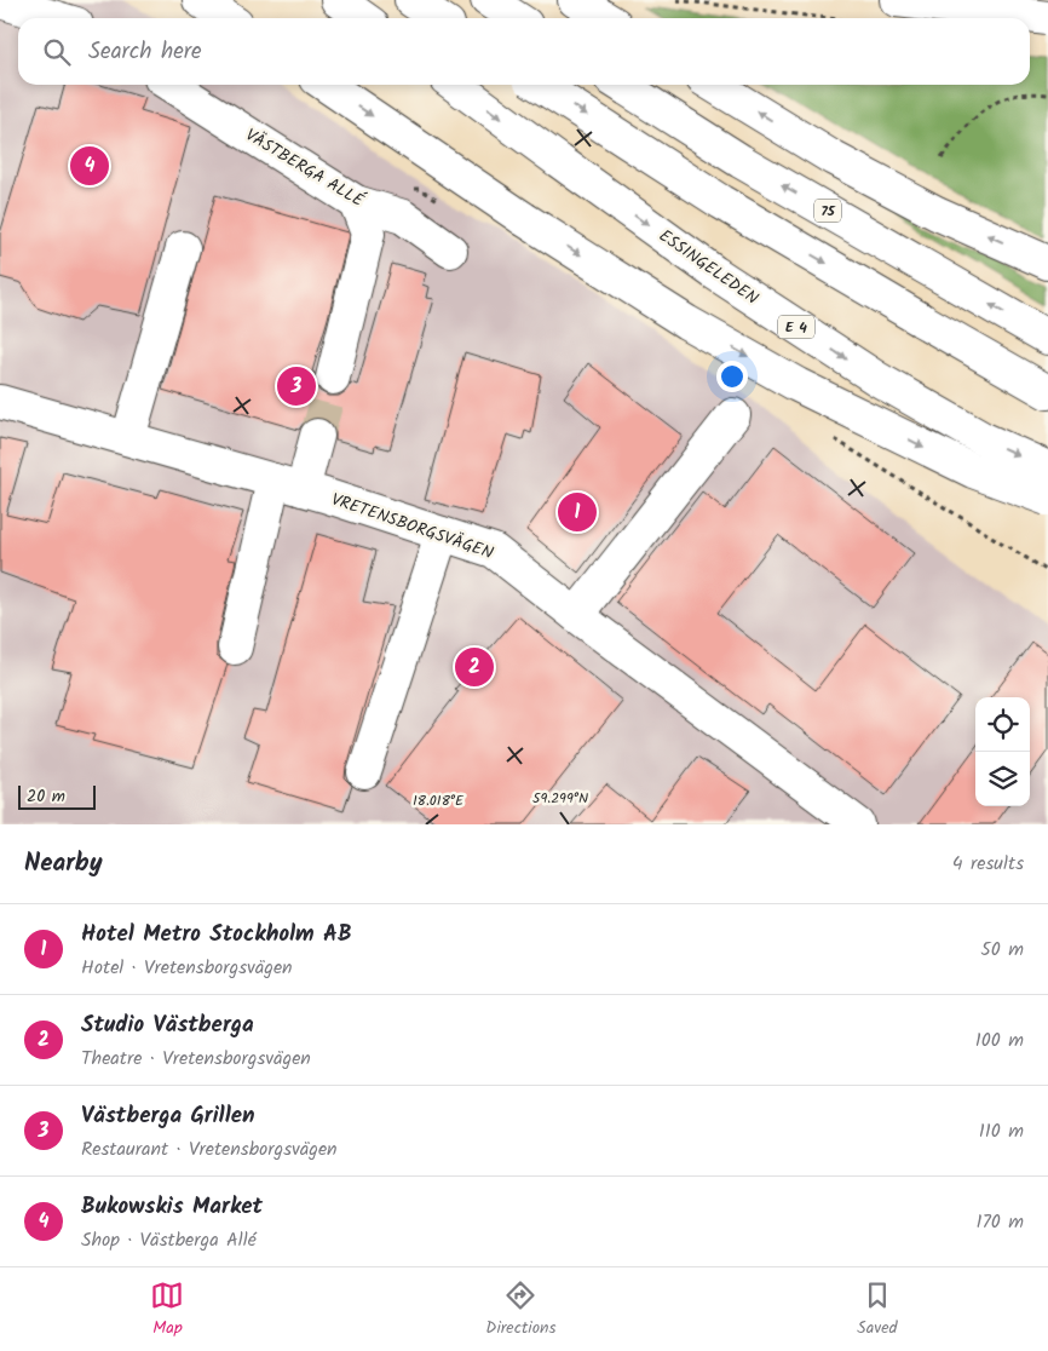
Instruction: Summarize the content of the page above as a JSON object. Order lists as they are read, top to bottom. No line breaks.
{"streets":{"main road":["VÄSTBERGA ALLÉ","75","ESSINGELEDEN","E 4","VRETENSBORGSVÄGEN"]},"scale_bar":"20 m","page":{"search":"Search here","pins":["4","3","1","2"],"scale":"20 m","heading":["Nearby","4 results"],"list":[{"mark":"1","name":"Hotel Metro Stockholm AB","note":"Hotel · Vretensborgsvägen","value":"50 m"},{"mark":"2","name":"Studio Västberga","note":"Theatre · Vretensborgsvägen","value":"100 m"},{"mark":"3","name":"Västberga Grillen","note":"Restaurant · Vretensborgsvägen","value":"110 m"},{"mark":"4","name":"Bukowskis Market","note":"Shop · Västberga Allé","value":"170 m"}],"nav":["Map","Directions","Saved"]},"coordinates":["59.299°N","18.018°E"]}
